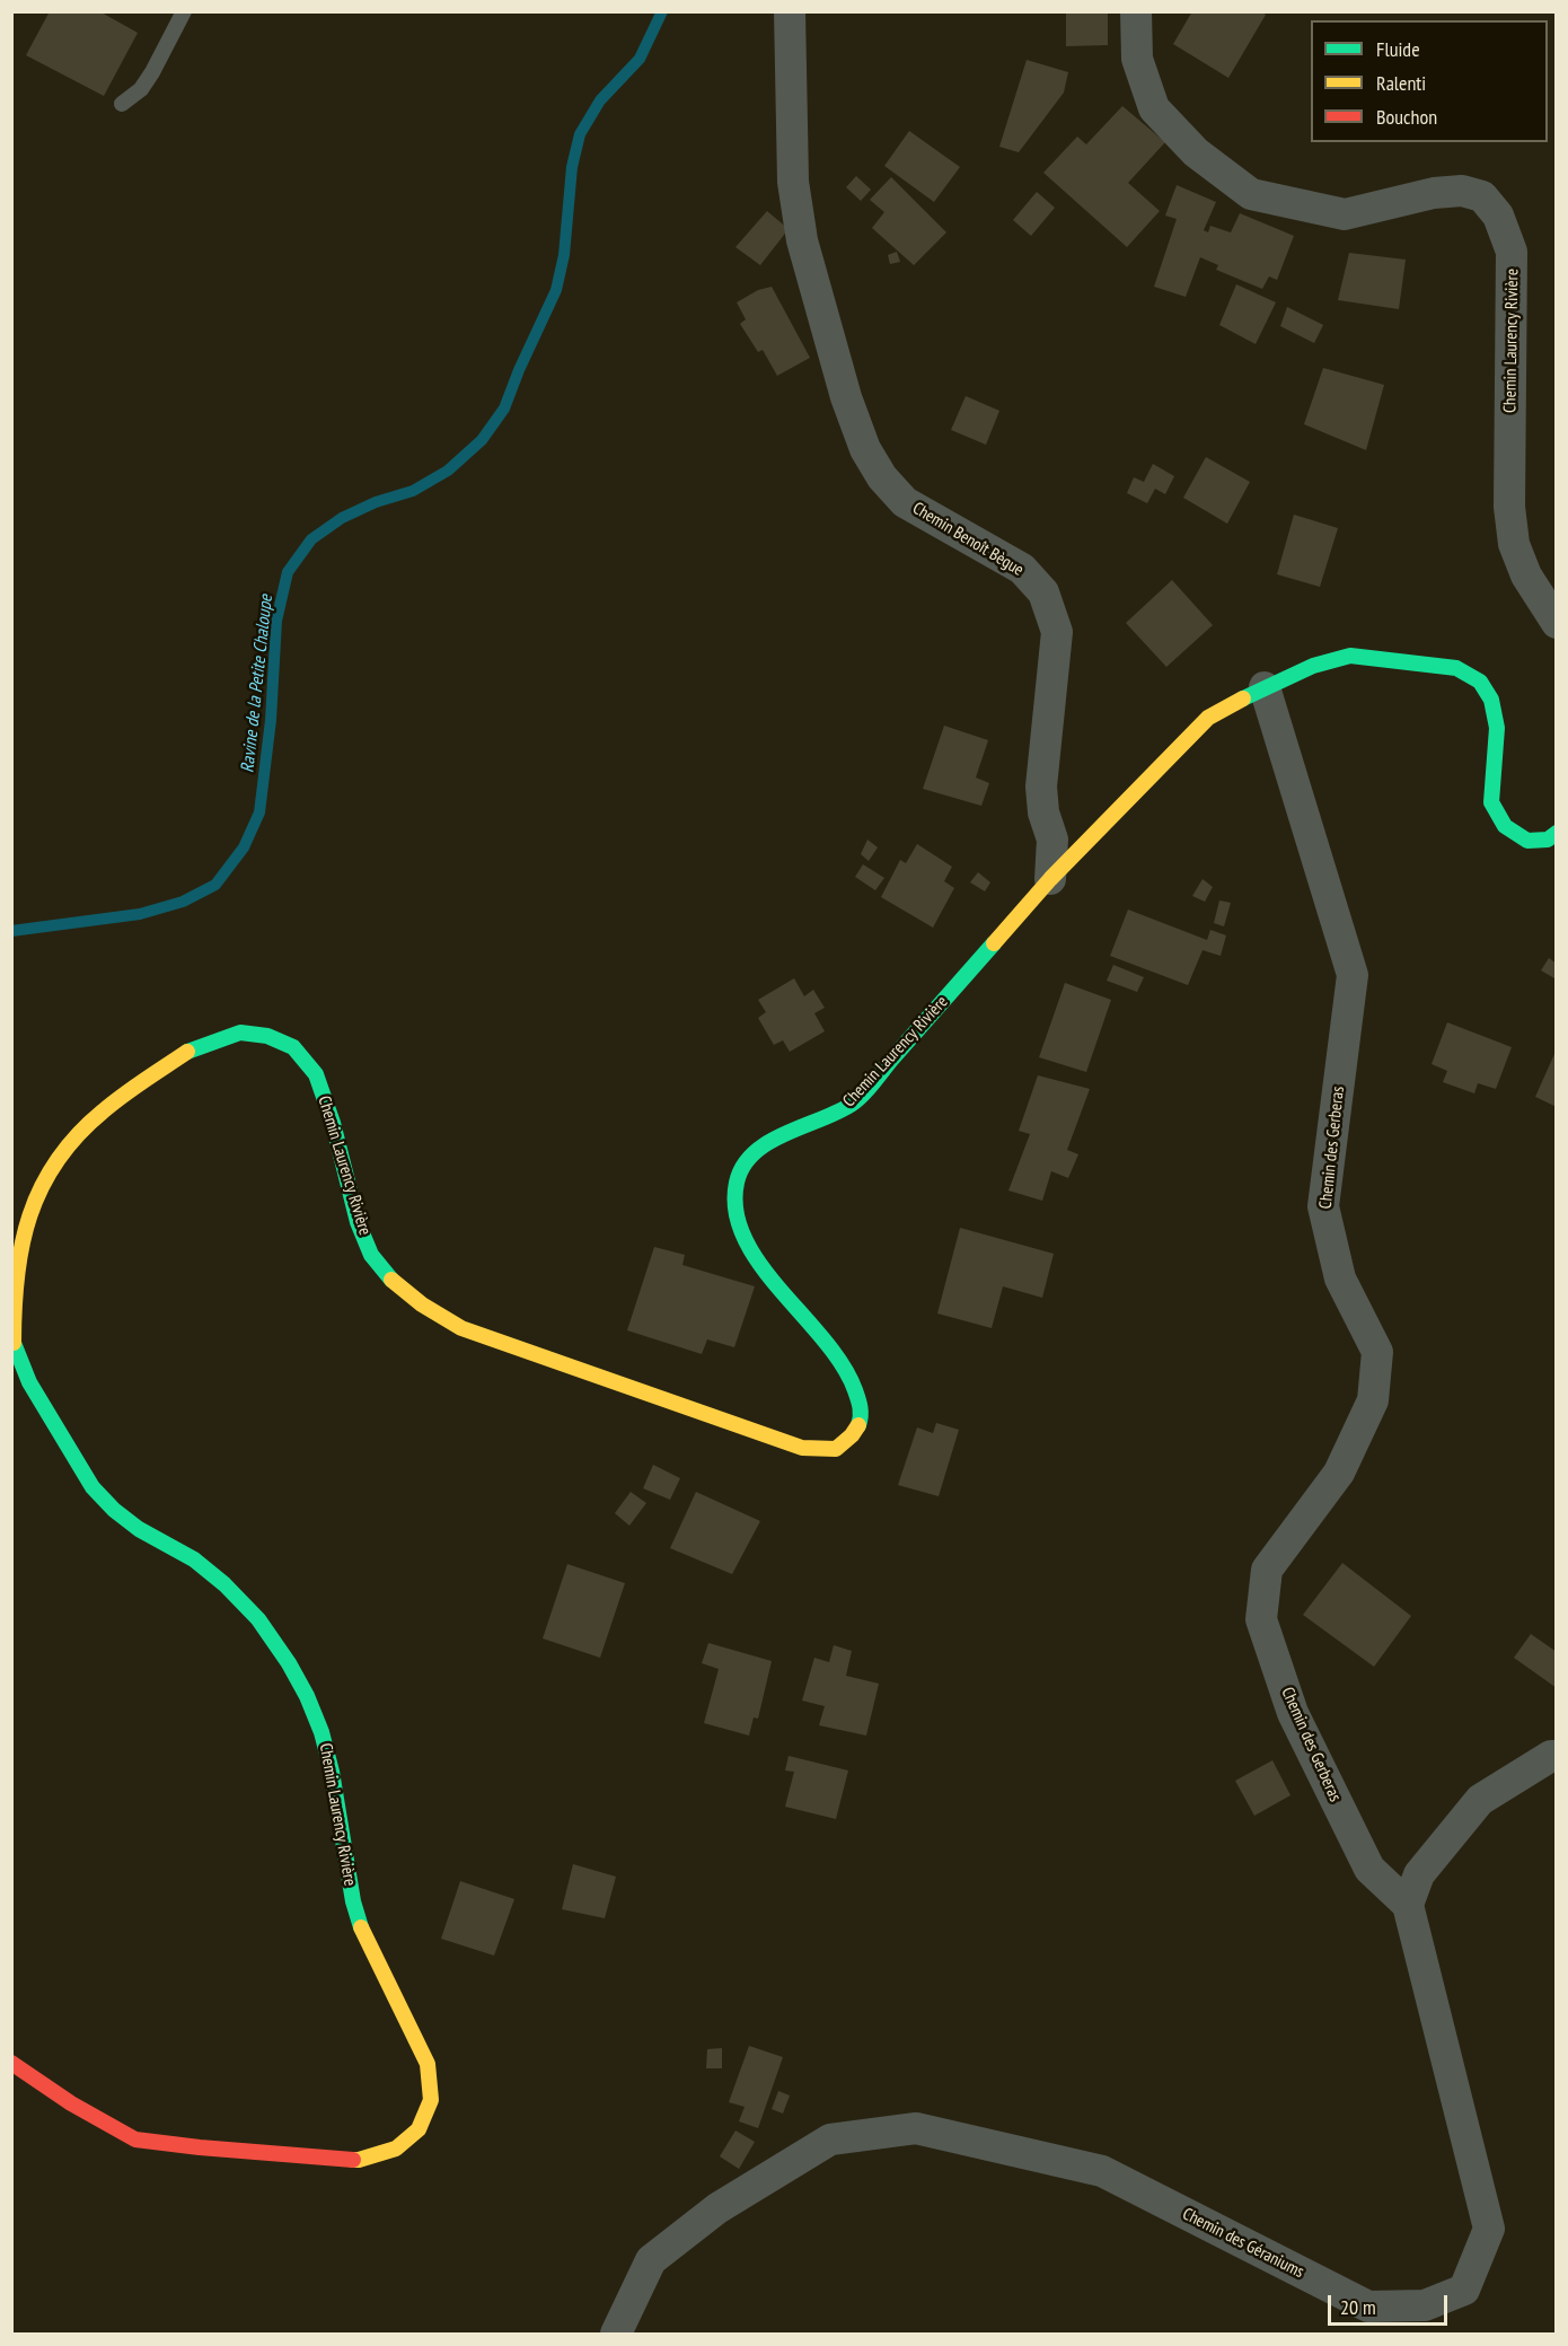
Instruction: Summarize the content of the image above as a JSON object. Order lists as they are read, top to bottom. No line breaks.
{"streets":{"street":["Chemin Laurency Rivière","Chemin Benoît Bègue","Chemin des Gerberas","Chemin des Géraniums"]},"crossings":[["Chemin Laurency Rivière","Chemin Benoît Bègue"],["Chemin Laurency Rivière","Chemin des Gerberas"],["Chemin des Gerberas","Chemin des Géraniums"]],"water":["Ravine de la Petite Chaloupe"],"legend":["Fluide","Ralenti","Bouchon"],"scale_bar":"20 m"}
